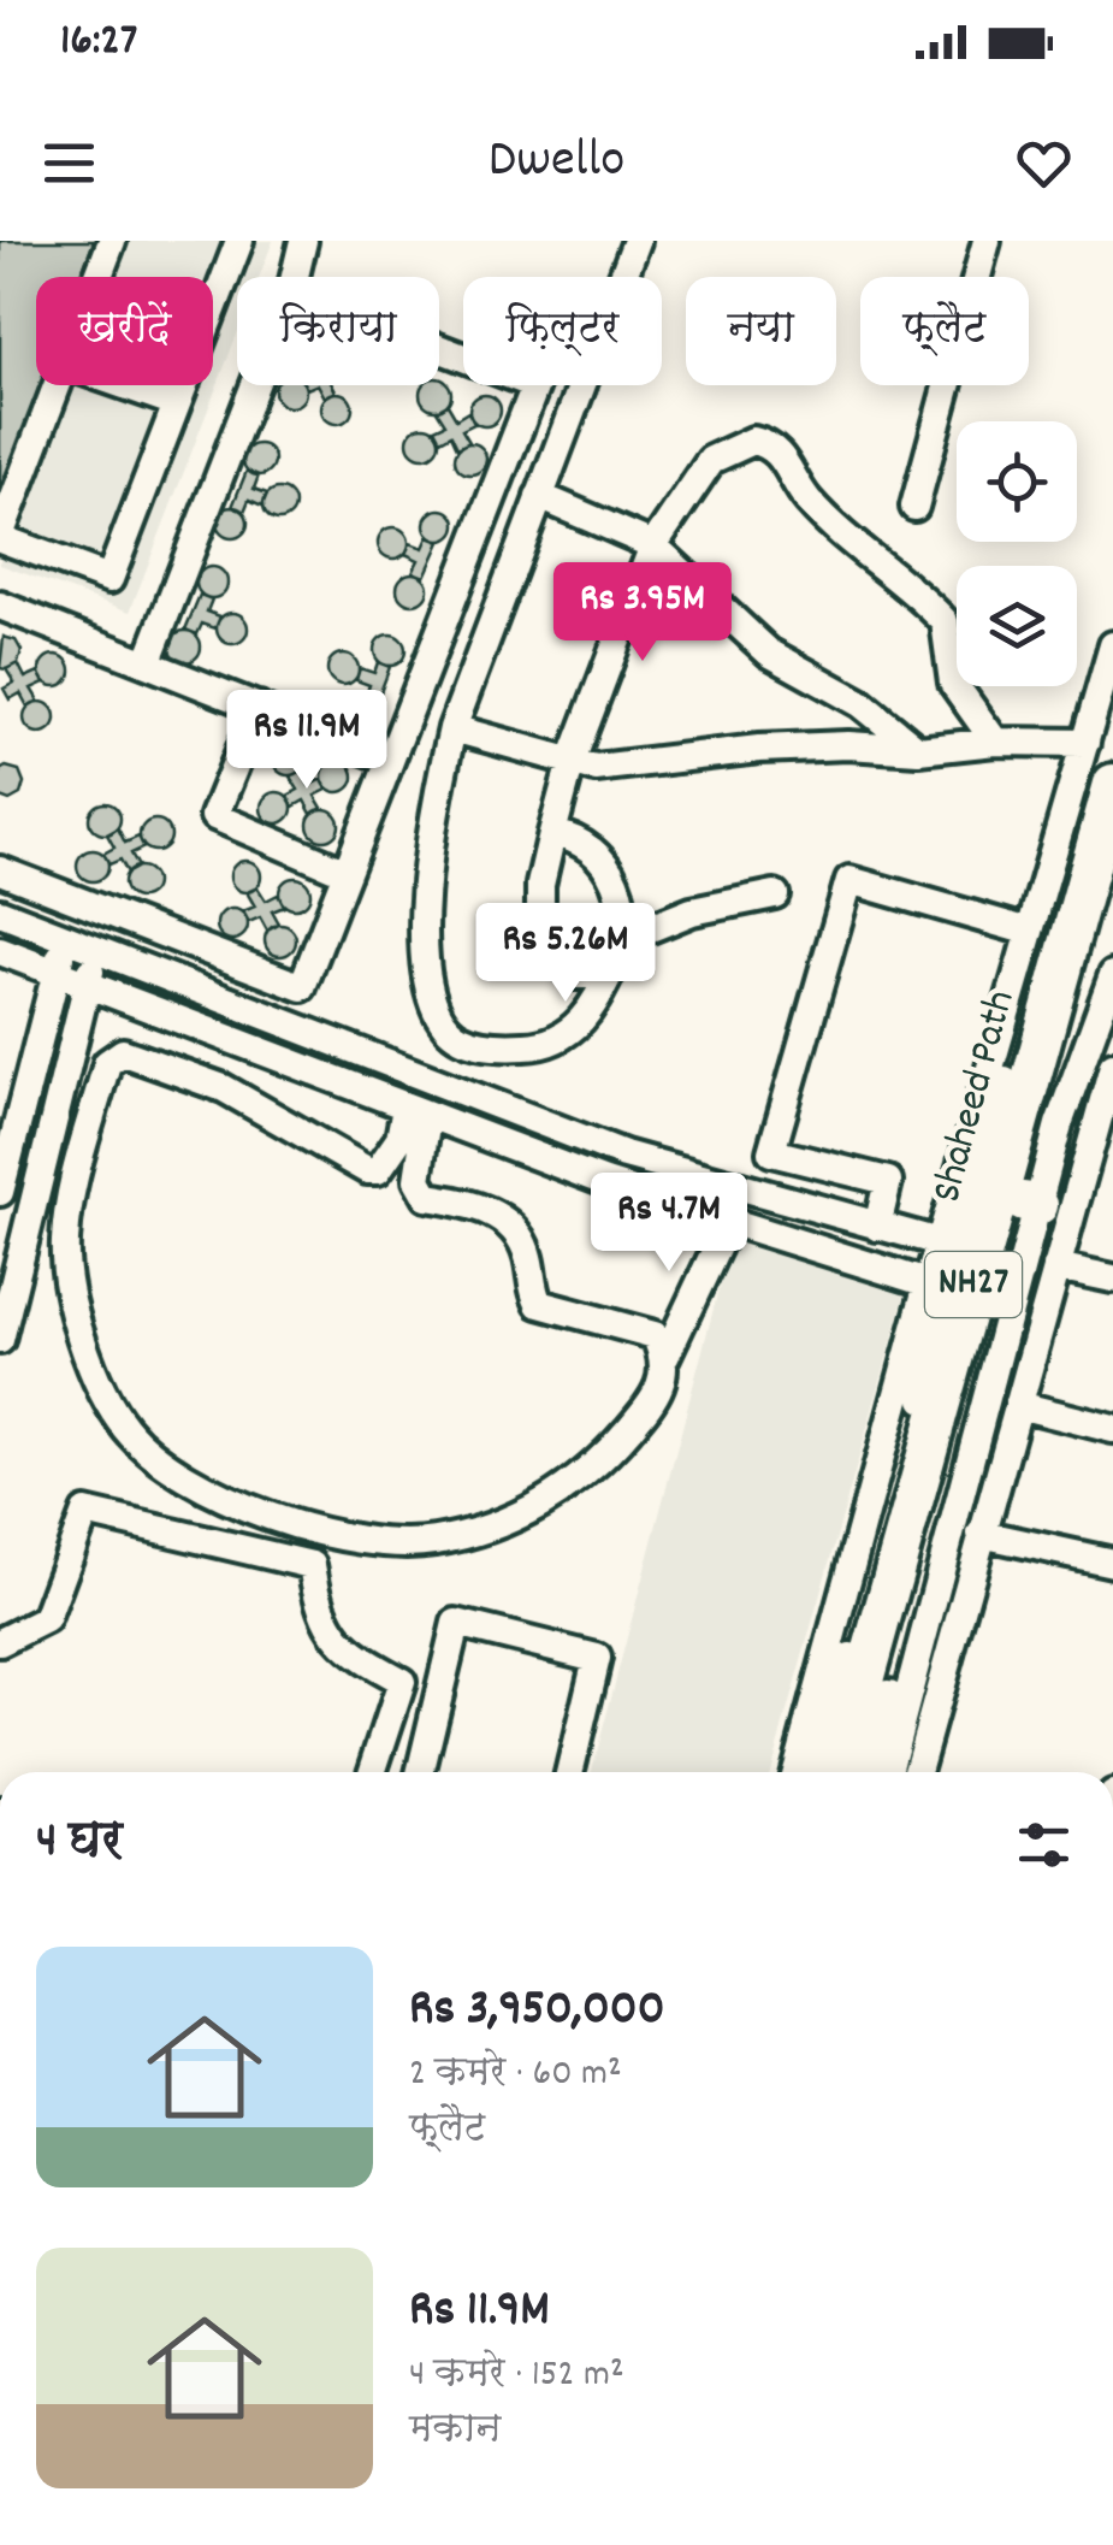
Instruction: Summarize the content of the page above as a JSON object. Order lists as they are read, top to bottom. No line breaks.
{"streets":{"highway":["Shaheed Path","NH27"]},"page":{"status":"16:27","header":"Dwello","chip":["खरीदें","किराया","फ़िल्टर","नया","फ़्लैट"],"price":["Rs 3.95M","Rs 11.9M","Rs 5.26M","Rs 4.7M"],"heading":"4 घर","list":[{"name":"Rs 3,950,000","note":"2 कमरे · 60 m² · फ़्लैट"},{"name":"Rs 11.9M","note":"4 कमरे · 152 m² · मकान"}]}}
